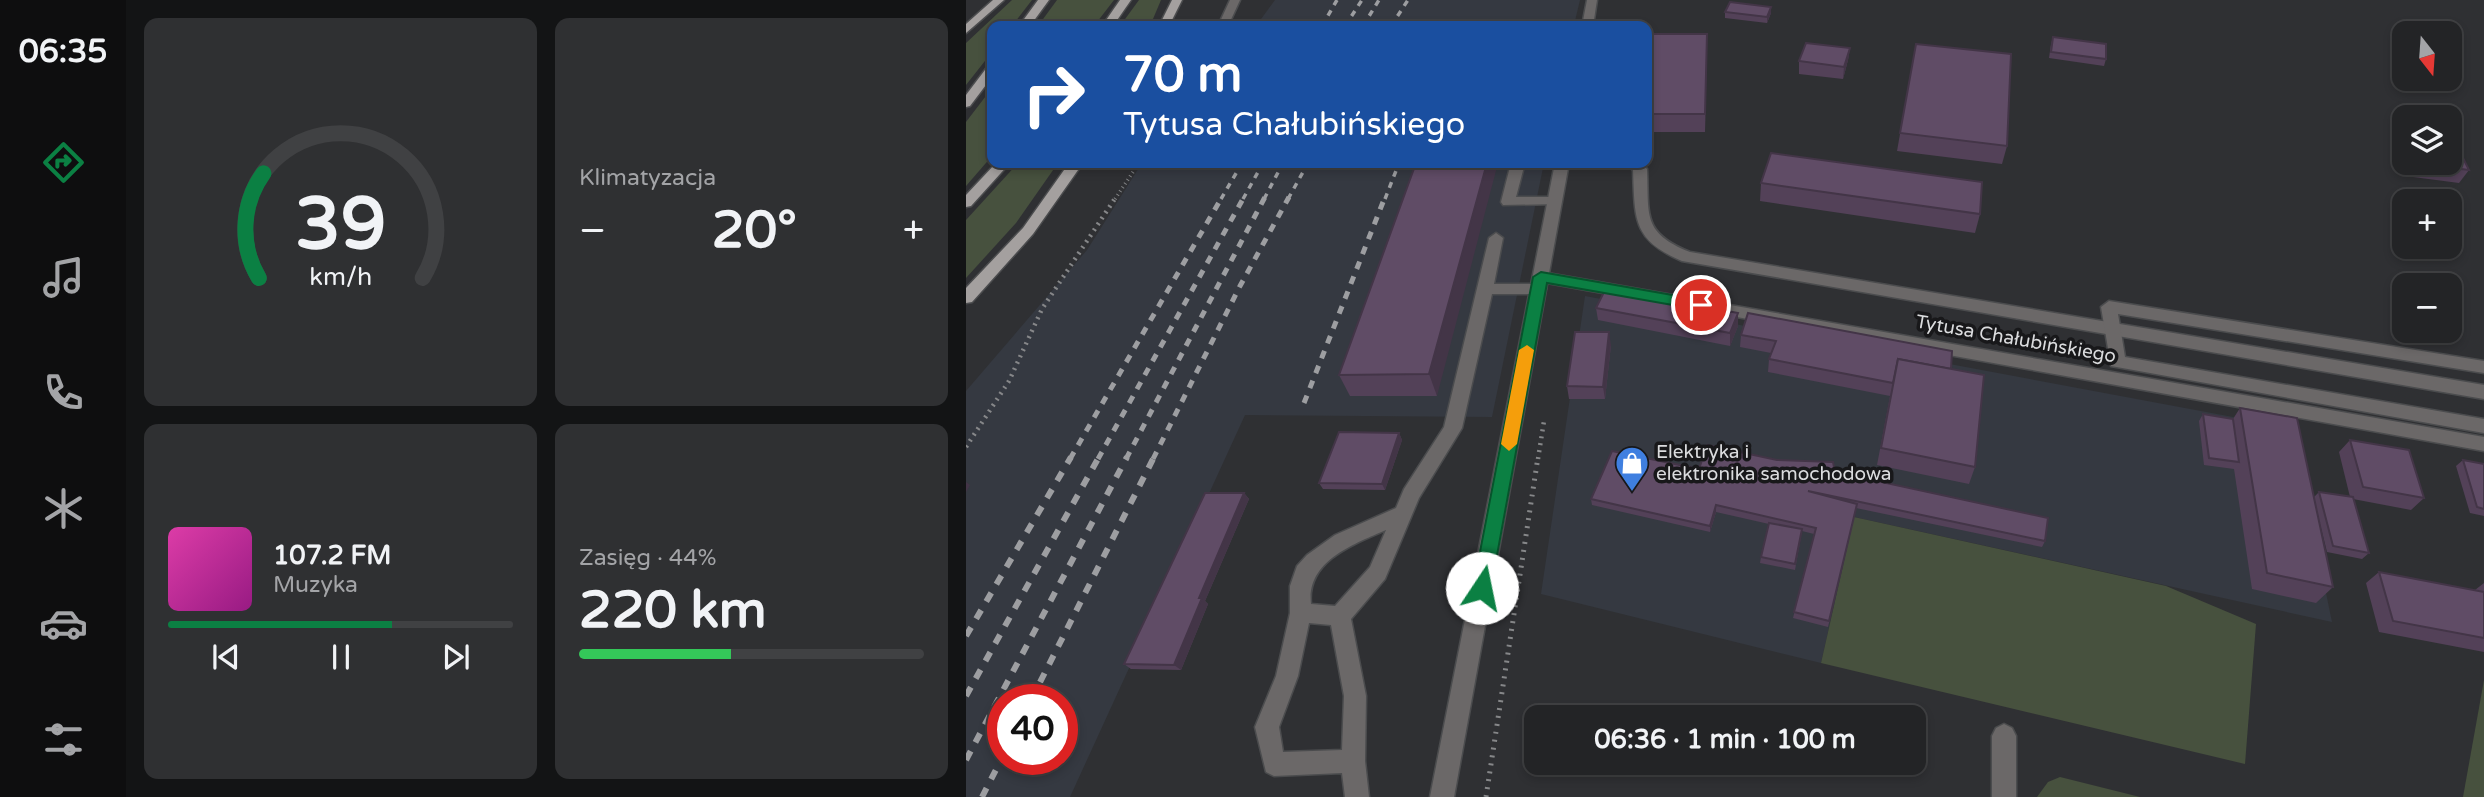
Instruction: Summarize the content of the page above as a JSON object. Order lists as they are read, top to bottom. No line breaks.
{"streets":{"street":["Tytusa Chałubińskiego"]},"places":{"shop":["Elektryka i elektronika samochodowa"]},"north":"bottom","page":{"tabs":"06:35","tile":["Klimatyzacja",["Zasięg · 44%","220 km"]],"map_buttons":["+","−"],"turn":["70 m","Tytusa Chałubińskiego"],"heat":["−","20°","+"],"song":["107.2 FM","Muzyka"],"limit":"40","trip":"06:36 · 1 min · 100 m","gauge":["39","km/h"]}}
